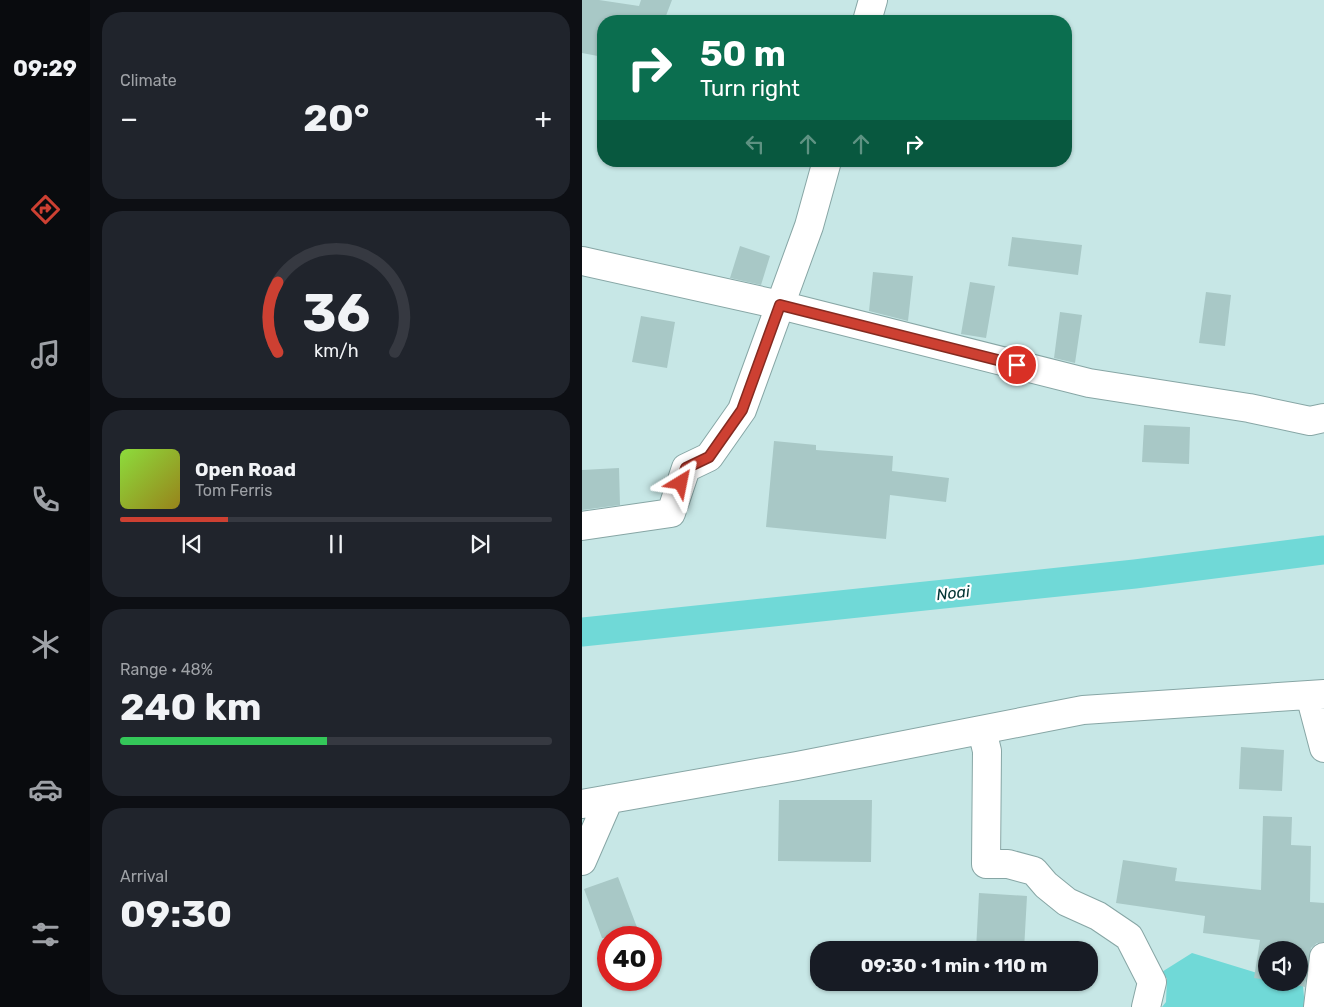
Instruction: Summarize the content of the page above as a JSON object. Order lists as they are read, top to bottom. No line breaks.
{"water":["Noai"],"page":{"tabs":"09:29","tile":["Climate",["Range · 48%","240 km"],["Arrival","09:30"]],"turn":["50 m","Turn right"],"heat":["−","20°","+"],"song":["Open Road","Tom Ferris"],"limit":"40","trip":"09:30 · 1 min · 110 m","gauge":["36","km/h"]}}
